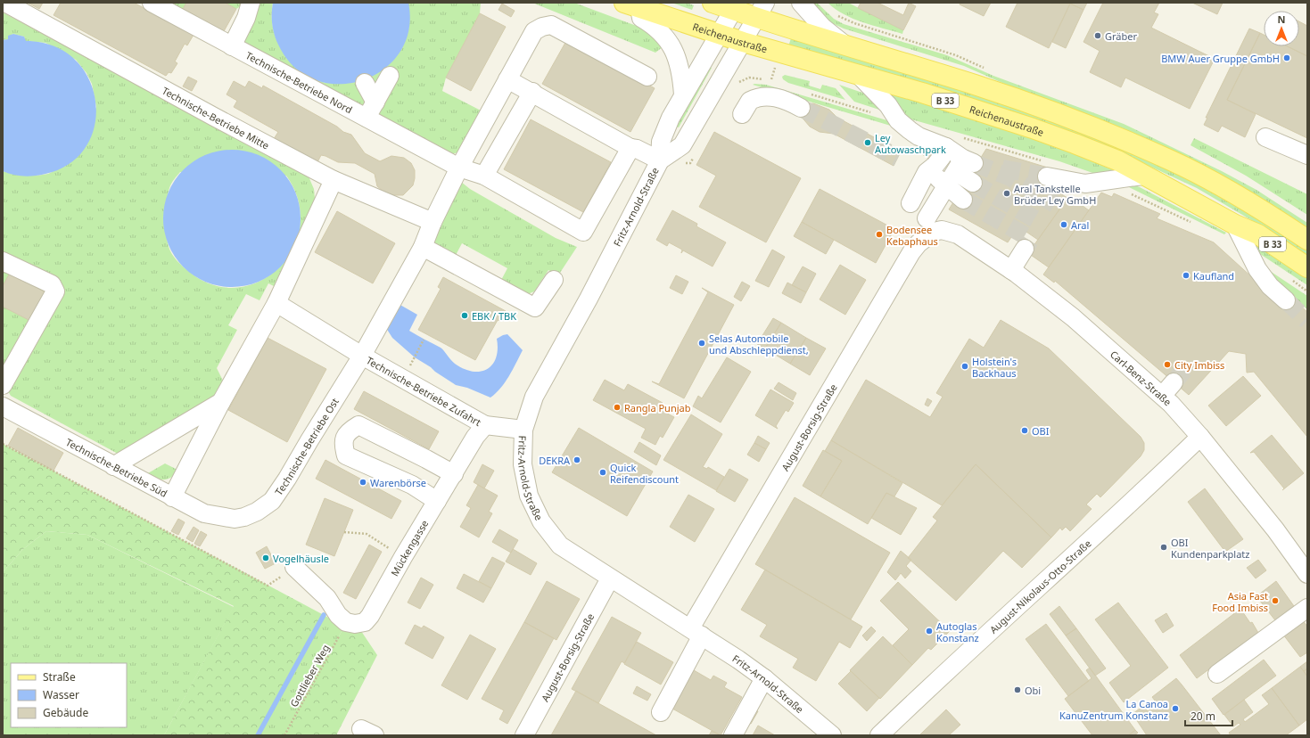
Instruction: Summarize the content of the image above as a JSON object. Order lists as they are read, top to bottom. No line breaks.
{"streets":{"main road":["Reichenaustraße","B 33"],"street":["Technische-Betriebe Nord","Technische-Betriebe Mitte","Fritz-Arnold-Straße","Carl-Benz-Straße","Technische-Betriebe Zufahrt","August-Borsig-Straße","Technische-Betriebe Ost","Technische-Betriebe Süd","Mückengasse","August-Nikolaus-Otto-Straße"],"path":["Gottlieber Weg"]},"crossings":[["Reichenaustraße","Fritz-Arnold-Straße"],["Technische-Betriebe Nord","Technische-Betriebe Ost"],["B 33","Fritz-Arnold-Straße"],["Technische-Betriebe Mitte","Technische-Betriebe Ost"],["Fritz-Arnold-Straße","August-Borsig-Straße"],["Carl-Benz-Straße","August-Borsig-Straße"],["Carl-Benz-Straße","August-Nikolaus-Otto-Straße"],["Technische-Betriebe Zufahrt","Technische-Betriebe Ost"],["Technische-Betriebe Zufahrt","Mückengasse"],["Technische-Betriebe Ost","Technische-Betriebe Süd"],["Mückengasse","Gottlieber Weg"]],"places":["Gräber","BMW Auer Gruppe GmbH","Ley Autowaschpark","Aral Tankstelle Brüder Ley GmbH","Aral","Bodensee Kebaphaus","Kaufland","EBK / TBK","Selas Automobile und Abschleppdienst,","City Imbiss","Holstein's Backhaus","Rangla Punjab","OBI","DEKRA","Quick Reifendiscount","Warenbörse","OBI Kundenparkplatz","Vogelhäusle","Asia Fast Food Imbiss","Autoglas Konstanz","Obi","La Canoa KanuZentrum Konstanz"],"legend":["Straße","Wasser","Gebäude"],"scale_bar":"20 m","north":"top"}
